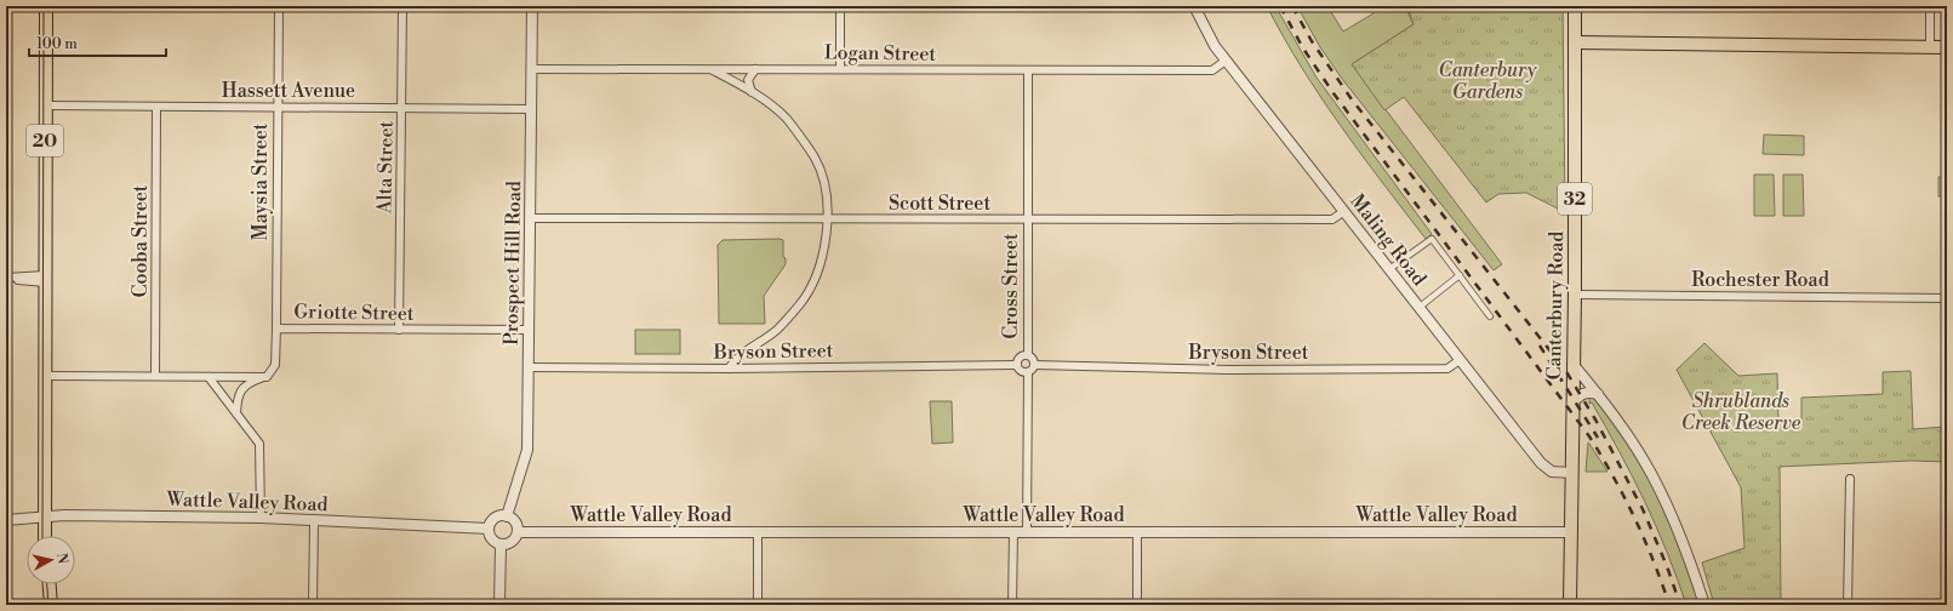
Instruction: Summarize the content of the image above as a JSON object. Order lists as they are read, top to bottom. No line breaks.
{"streets":{"main road":["20","32","Canterbury Road"],"street":["Logan Street","Hassett Avenue","Alta Street","Maysia Street","Scott Street","Maling Road","Cooba Street","Prospect Hill Road","Rochester Road","Cross Street","Griotte Street","Bryson Street","Wattle Valley Road"]},"crossings":[["Logan Street","Maling Road"],["Logan Street","Prospect Hill Road"],["Logan Street","Cross Street"],["Hassett Avenue","20"],["Hassett Avenue","Alta Street"],["Hassett Avenue","Maysia Street"],["Hassett Avenue","Cooba Street"],["Hassett Avenue","Prospect Hill Road"],["20","Wattle Valley Road"],["Alta Street","Griotte Street"],["Maysia Street","Griotte Street"],["Scott Street","Maling Road"],["Scott Street","Prospect Hill Road"],["Scott Street","Cross Street"],["Maling Road","Canterbury Road"],["Maling Road","Bryson Street"],["Prospect Hill Road","Griotte Street"],["Prospect Hill Road","Bryson Street"],["Prospect Hill Road","Wattle Valley Road"],["Rochester Road","Canterbury Road"],["Cross Street","Bryson Street"],["Canterbury Road","Wattle Valley Road"]],"parks":["Canterbury Gardens","Shrublands Creek Reserve"],"scale_bar":"100 m","north":"right"}
